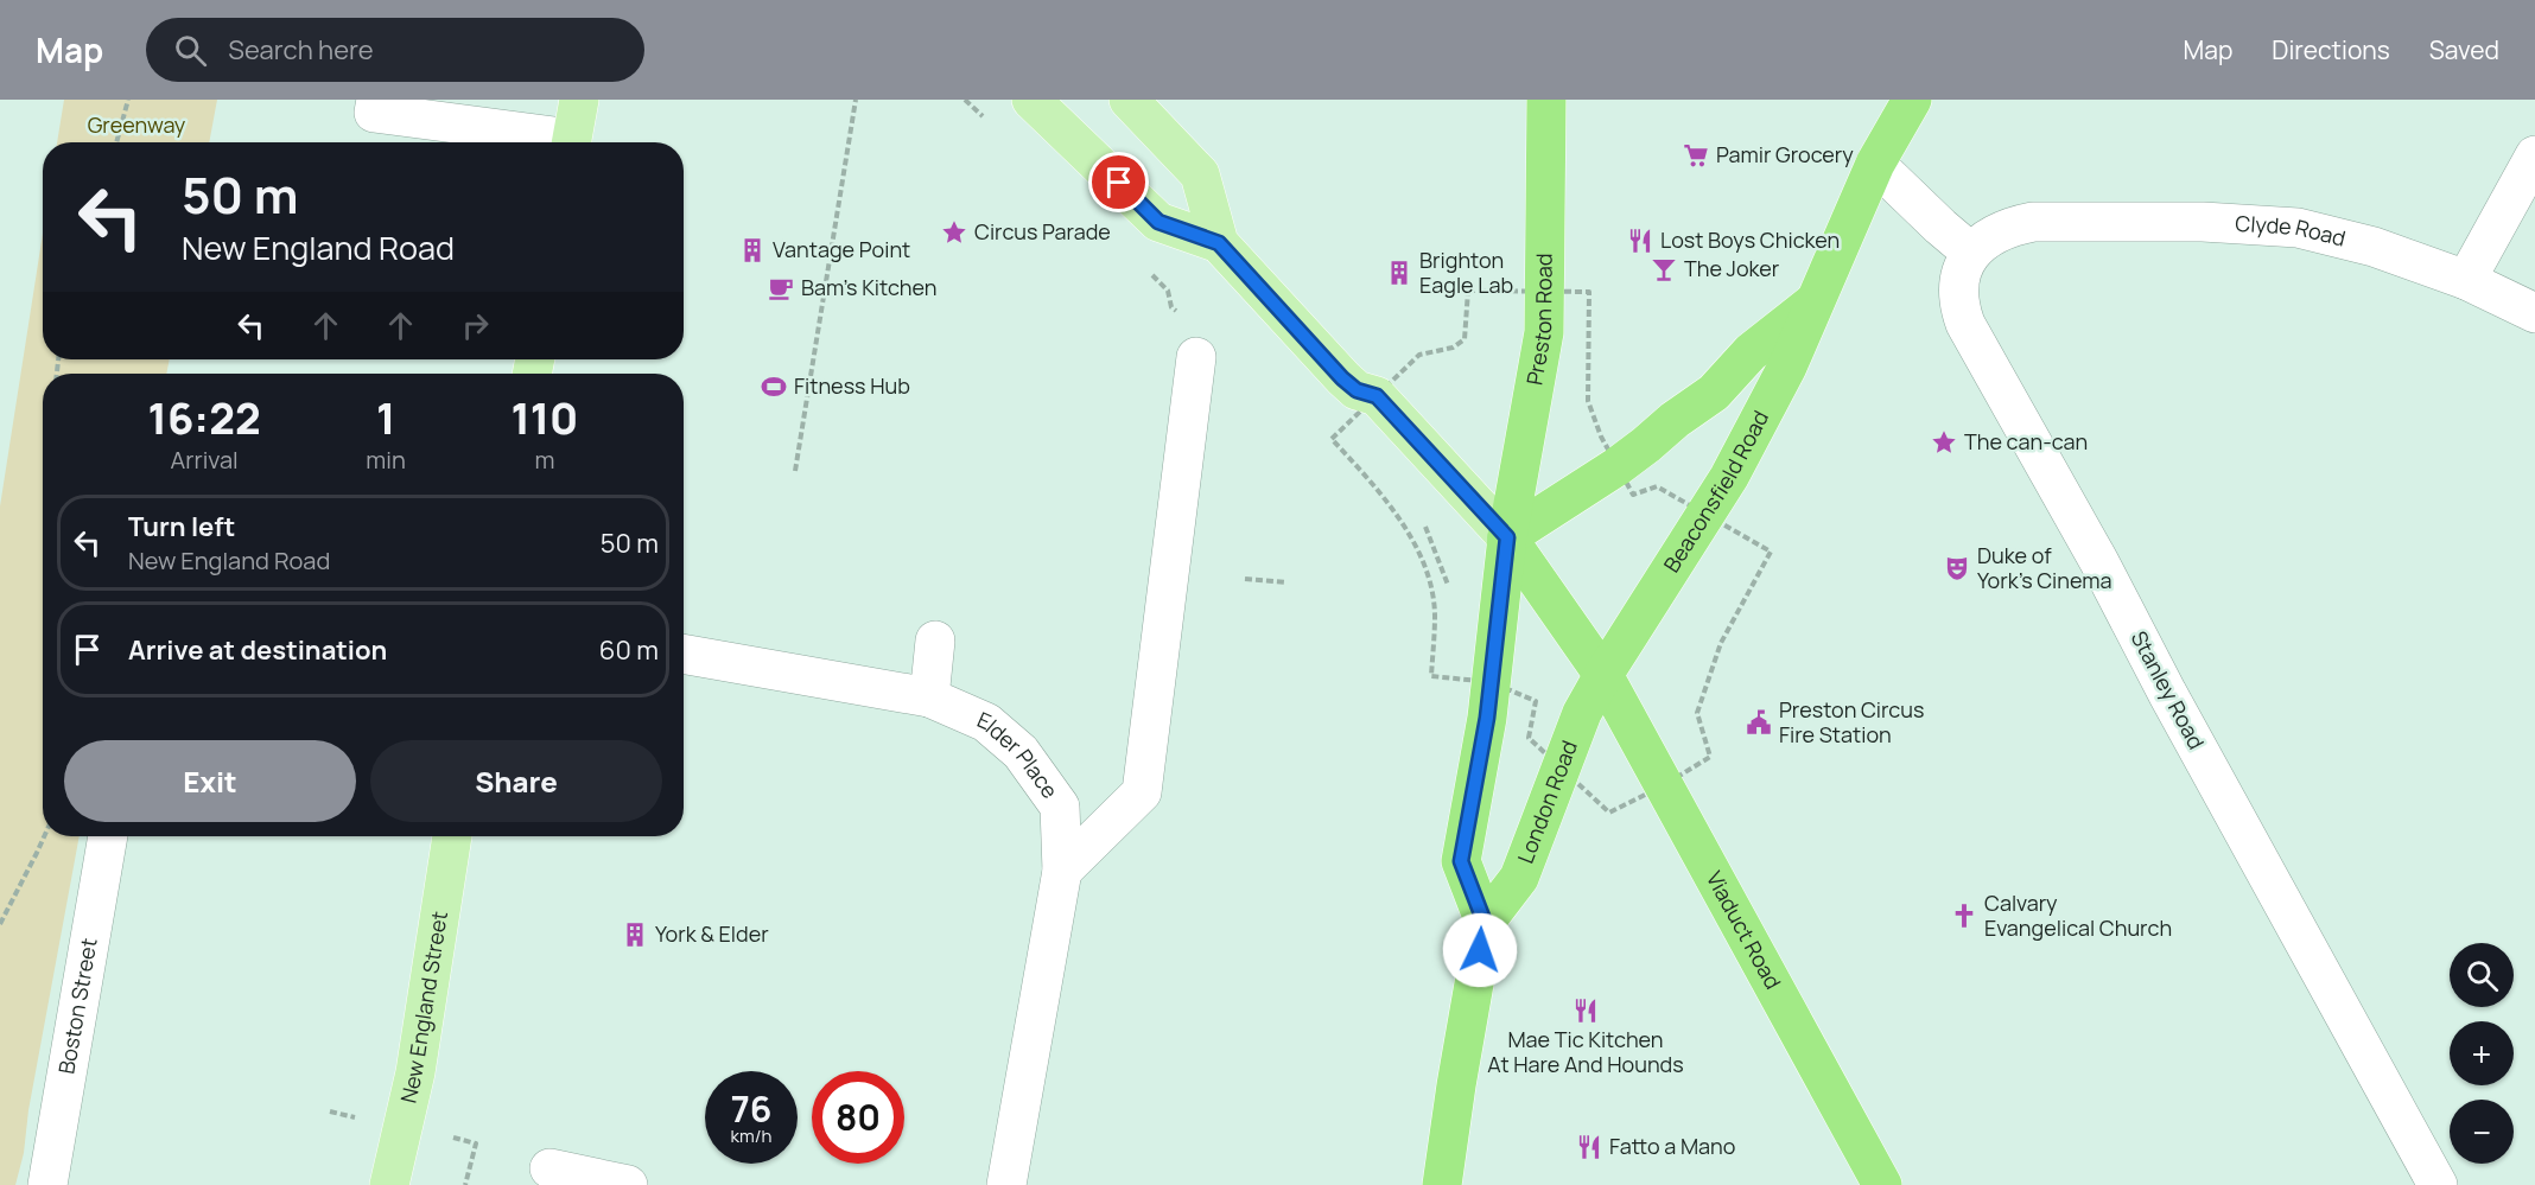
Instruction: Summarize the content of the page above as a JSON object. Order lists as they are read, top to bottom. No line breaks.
{"streets":{"highway":["Preston Road","Beaconsfield Road","London Road","Viaduct Road"],"main road":["New England Street"],"street":["Clyde Road","Stanley Road","Elder Place","Boston Street"]},"crossings":[["Clyde Road","Stanley Road"],["Preston Road","Beaconsfield Road"],["Preston Road","Viaduct Road"],["Beaconsfield Road","London Road"],["Beaconsfield Road","Viaduct Road"],["London Road","Viaduct Road"]],"parks":["Greenway"],"places":{"supermarket":["Pamir Grocery"],"place":["Circus Parade","The can-can"],"restaurant":["Lost Boys Chicken","Mae Tic Kitchen At Hare And Hounds","Fatto a Mano"],"building":["Vantage Point","Brighton Eagle Lab","York & Elder"],"bar":["The Joker"],"cafe":["Bam's Kitchen"],"sports":["Fitness Hub"],"theatre":["Duke of York's Cinema"],"public building":["Preston Circus Fire Station"],"church":["Calvary Evangelical Church"]},"page":{"header":"Map","search":"Search here","nav":["Map","Directions","Saved"],"turn":["50 m","New England Road"],"eta":["16:22","Arrival","1","min","110","m"],"list":[{"name":"Turn left","note":"New England Road","value":"50 m"},{"name":"Arrive at destination","value":"60 m"}],"buttons":["Exit","Share"],"map_buttons":["+","−"],"speed":"76 km/h","limit":"80"}}
